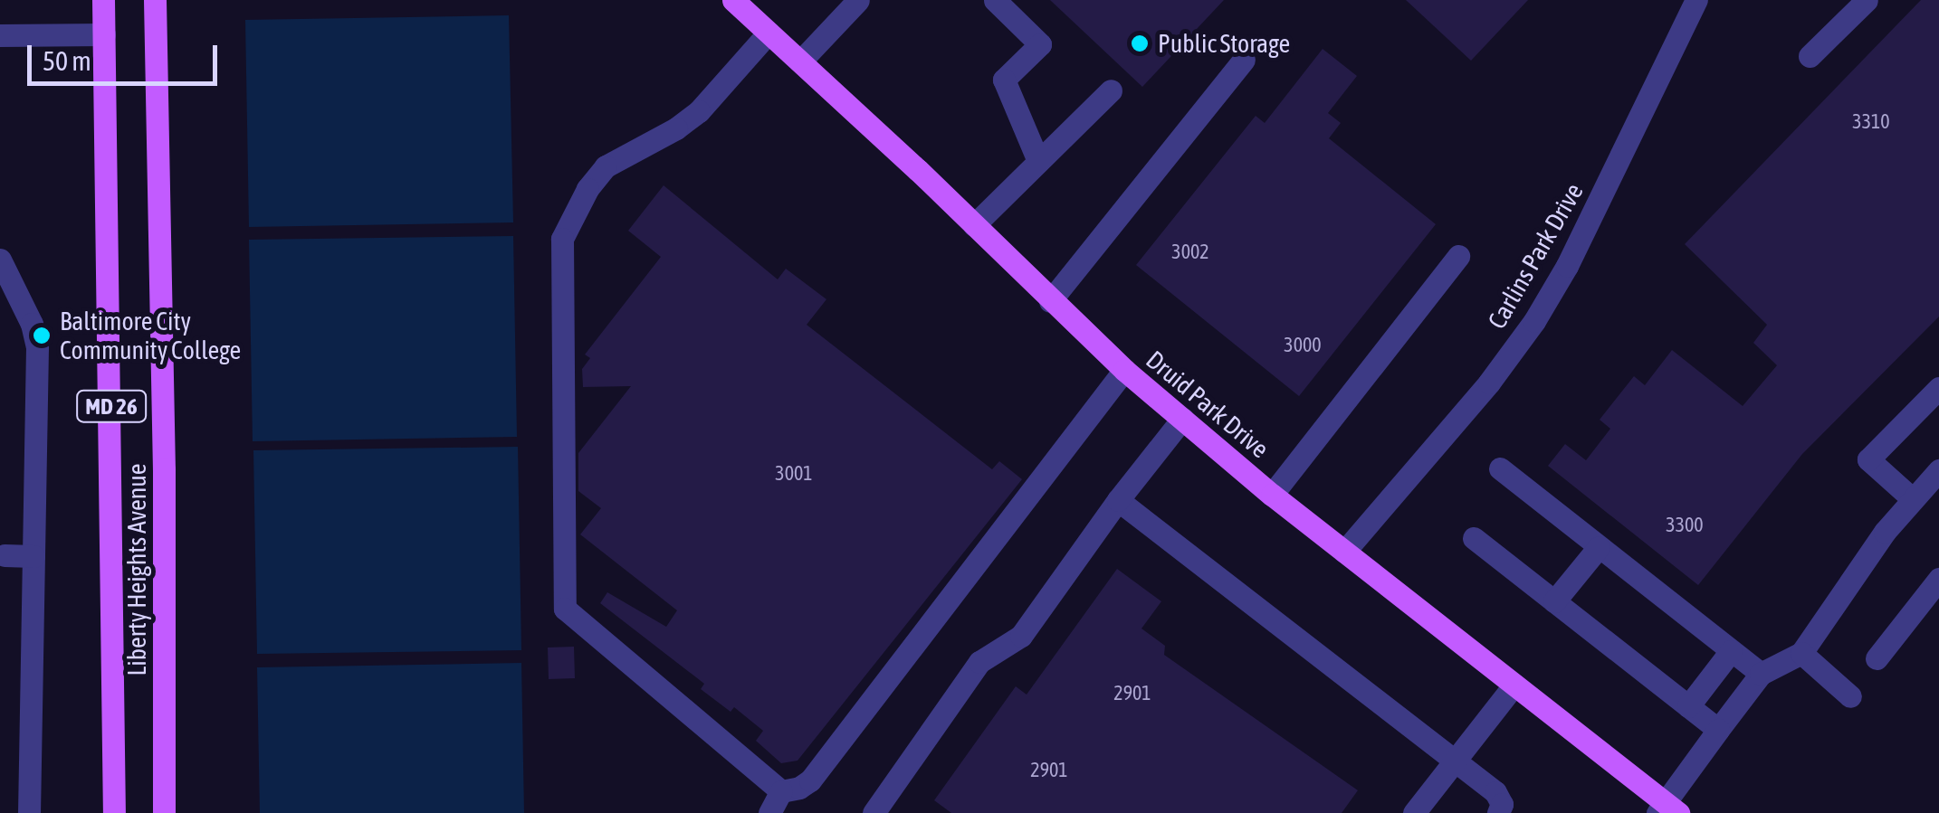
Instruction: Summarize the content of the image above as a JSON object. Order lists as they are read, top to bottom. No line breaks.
{"streets":{"main road":["Druid Park Drive","MD 26","Liberty Heights Avenue"],"street":["Carlins Park Drive"]},"crossings":[["Carlins Park Drive","Druid Park Drive"]],"places":["Public Storage","Baltimore City Community College"],"house_numbers":["3310","3002","3000","3001","3300","2901","2901"],"scale_bar":"50 m"}
